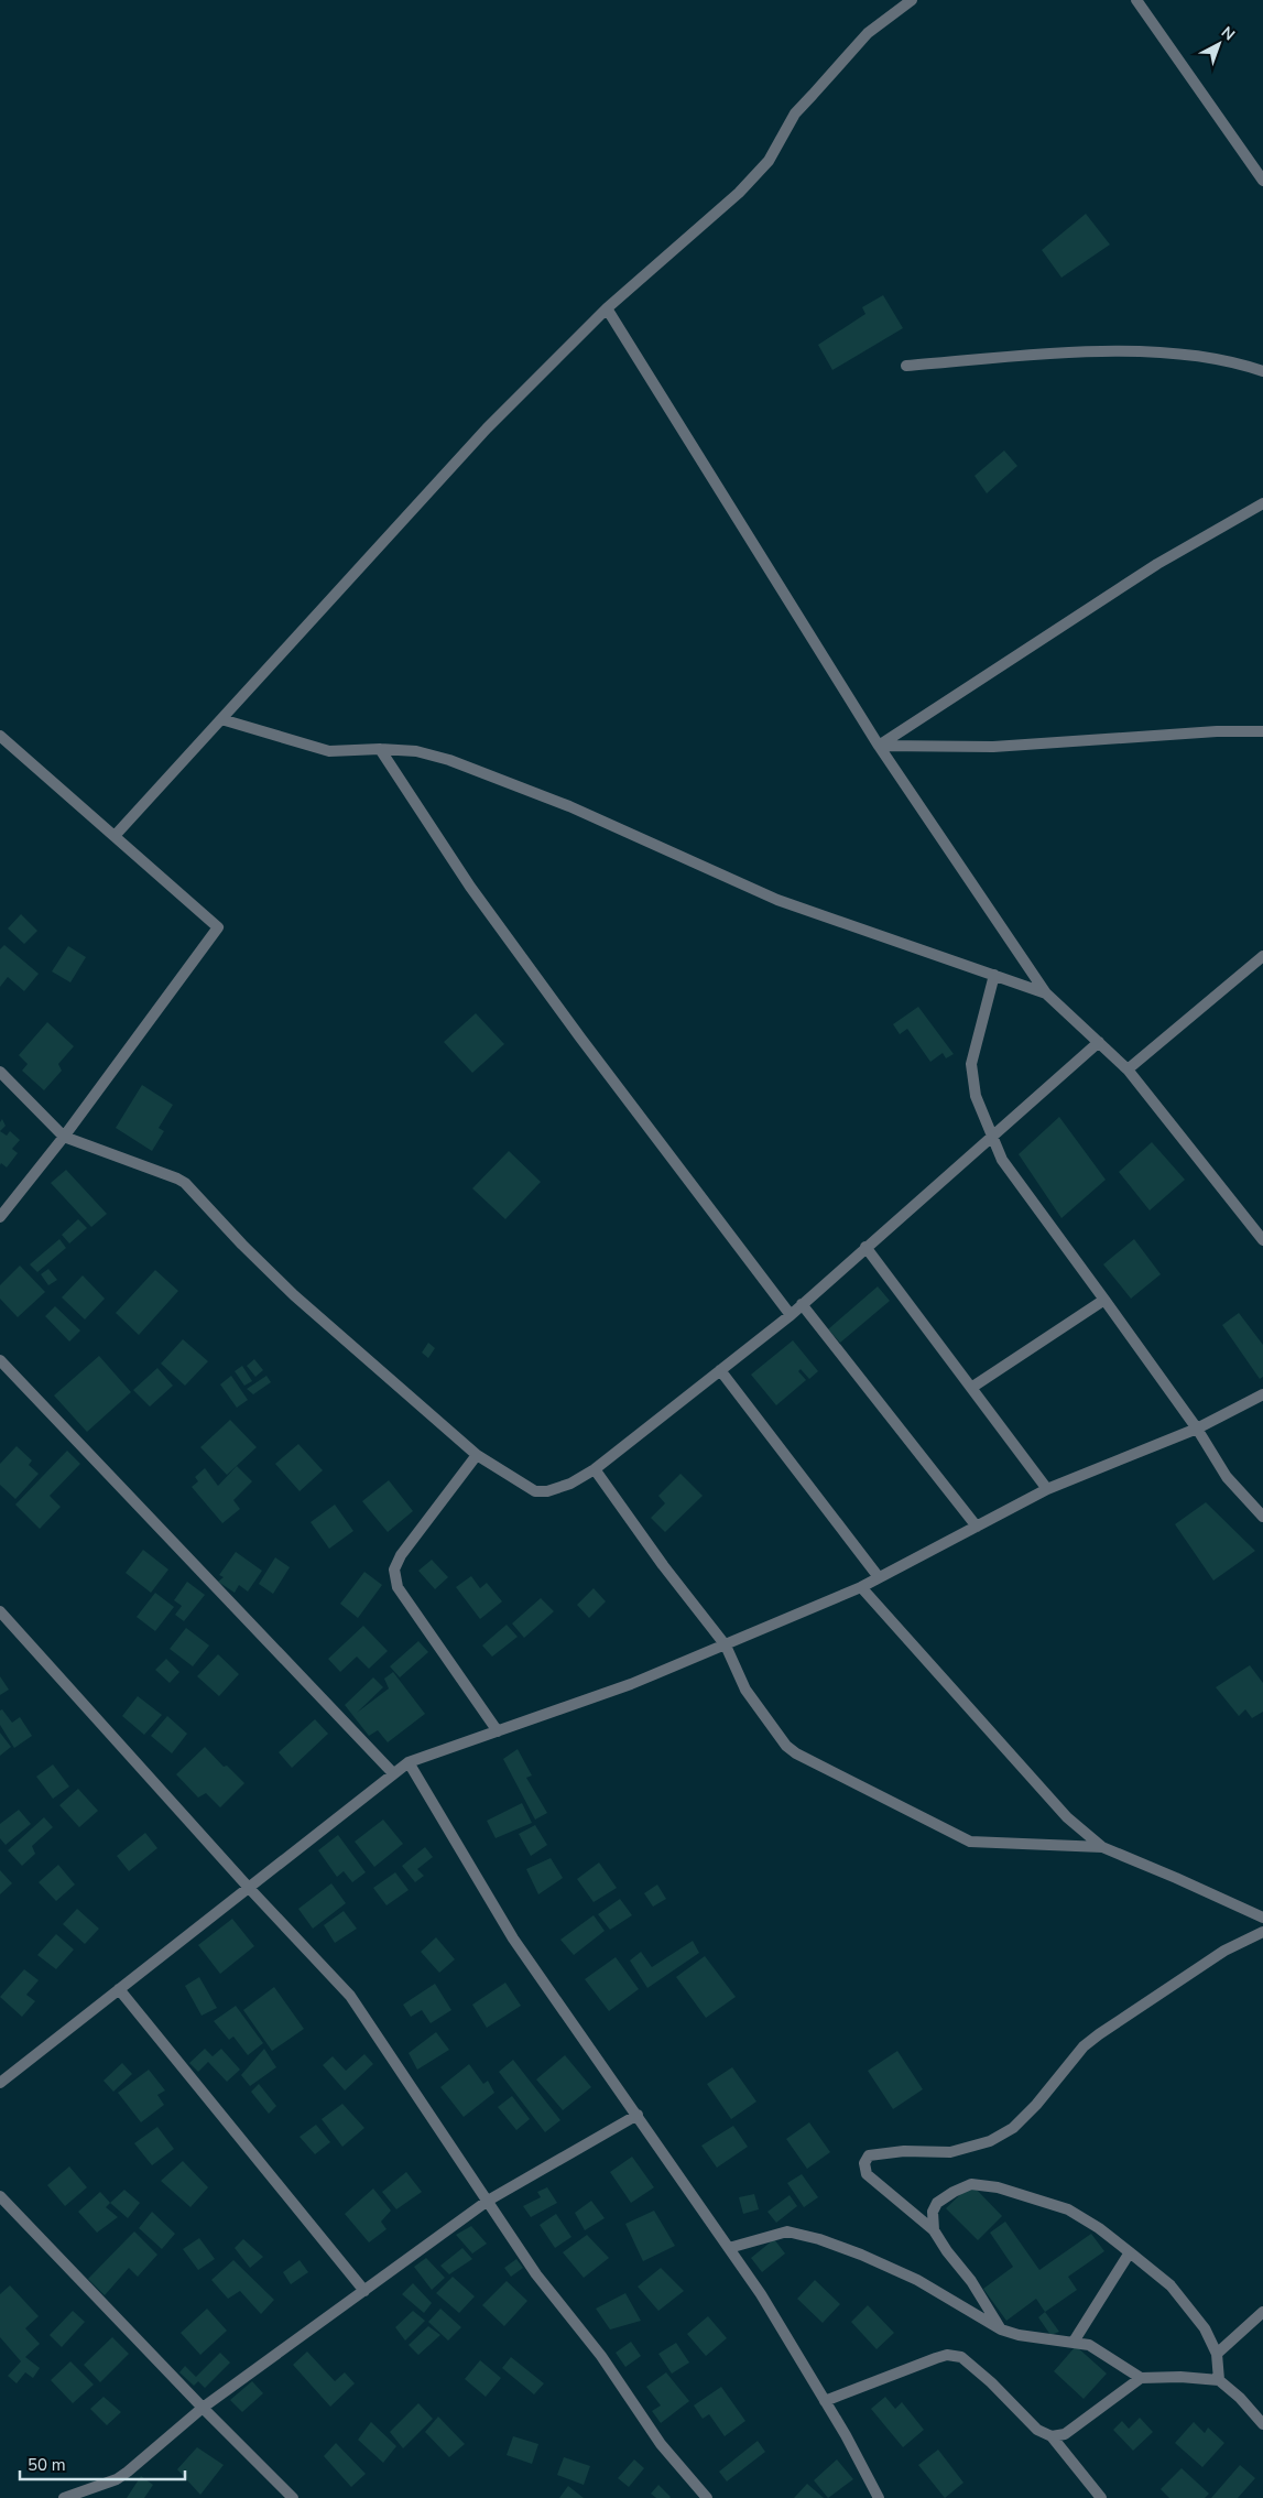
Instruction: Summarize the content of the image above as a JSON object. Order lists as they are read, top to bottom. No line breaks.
{"scale_bar":"50 m","north":"top right"}
